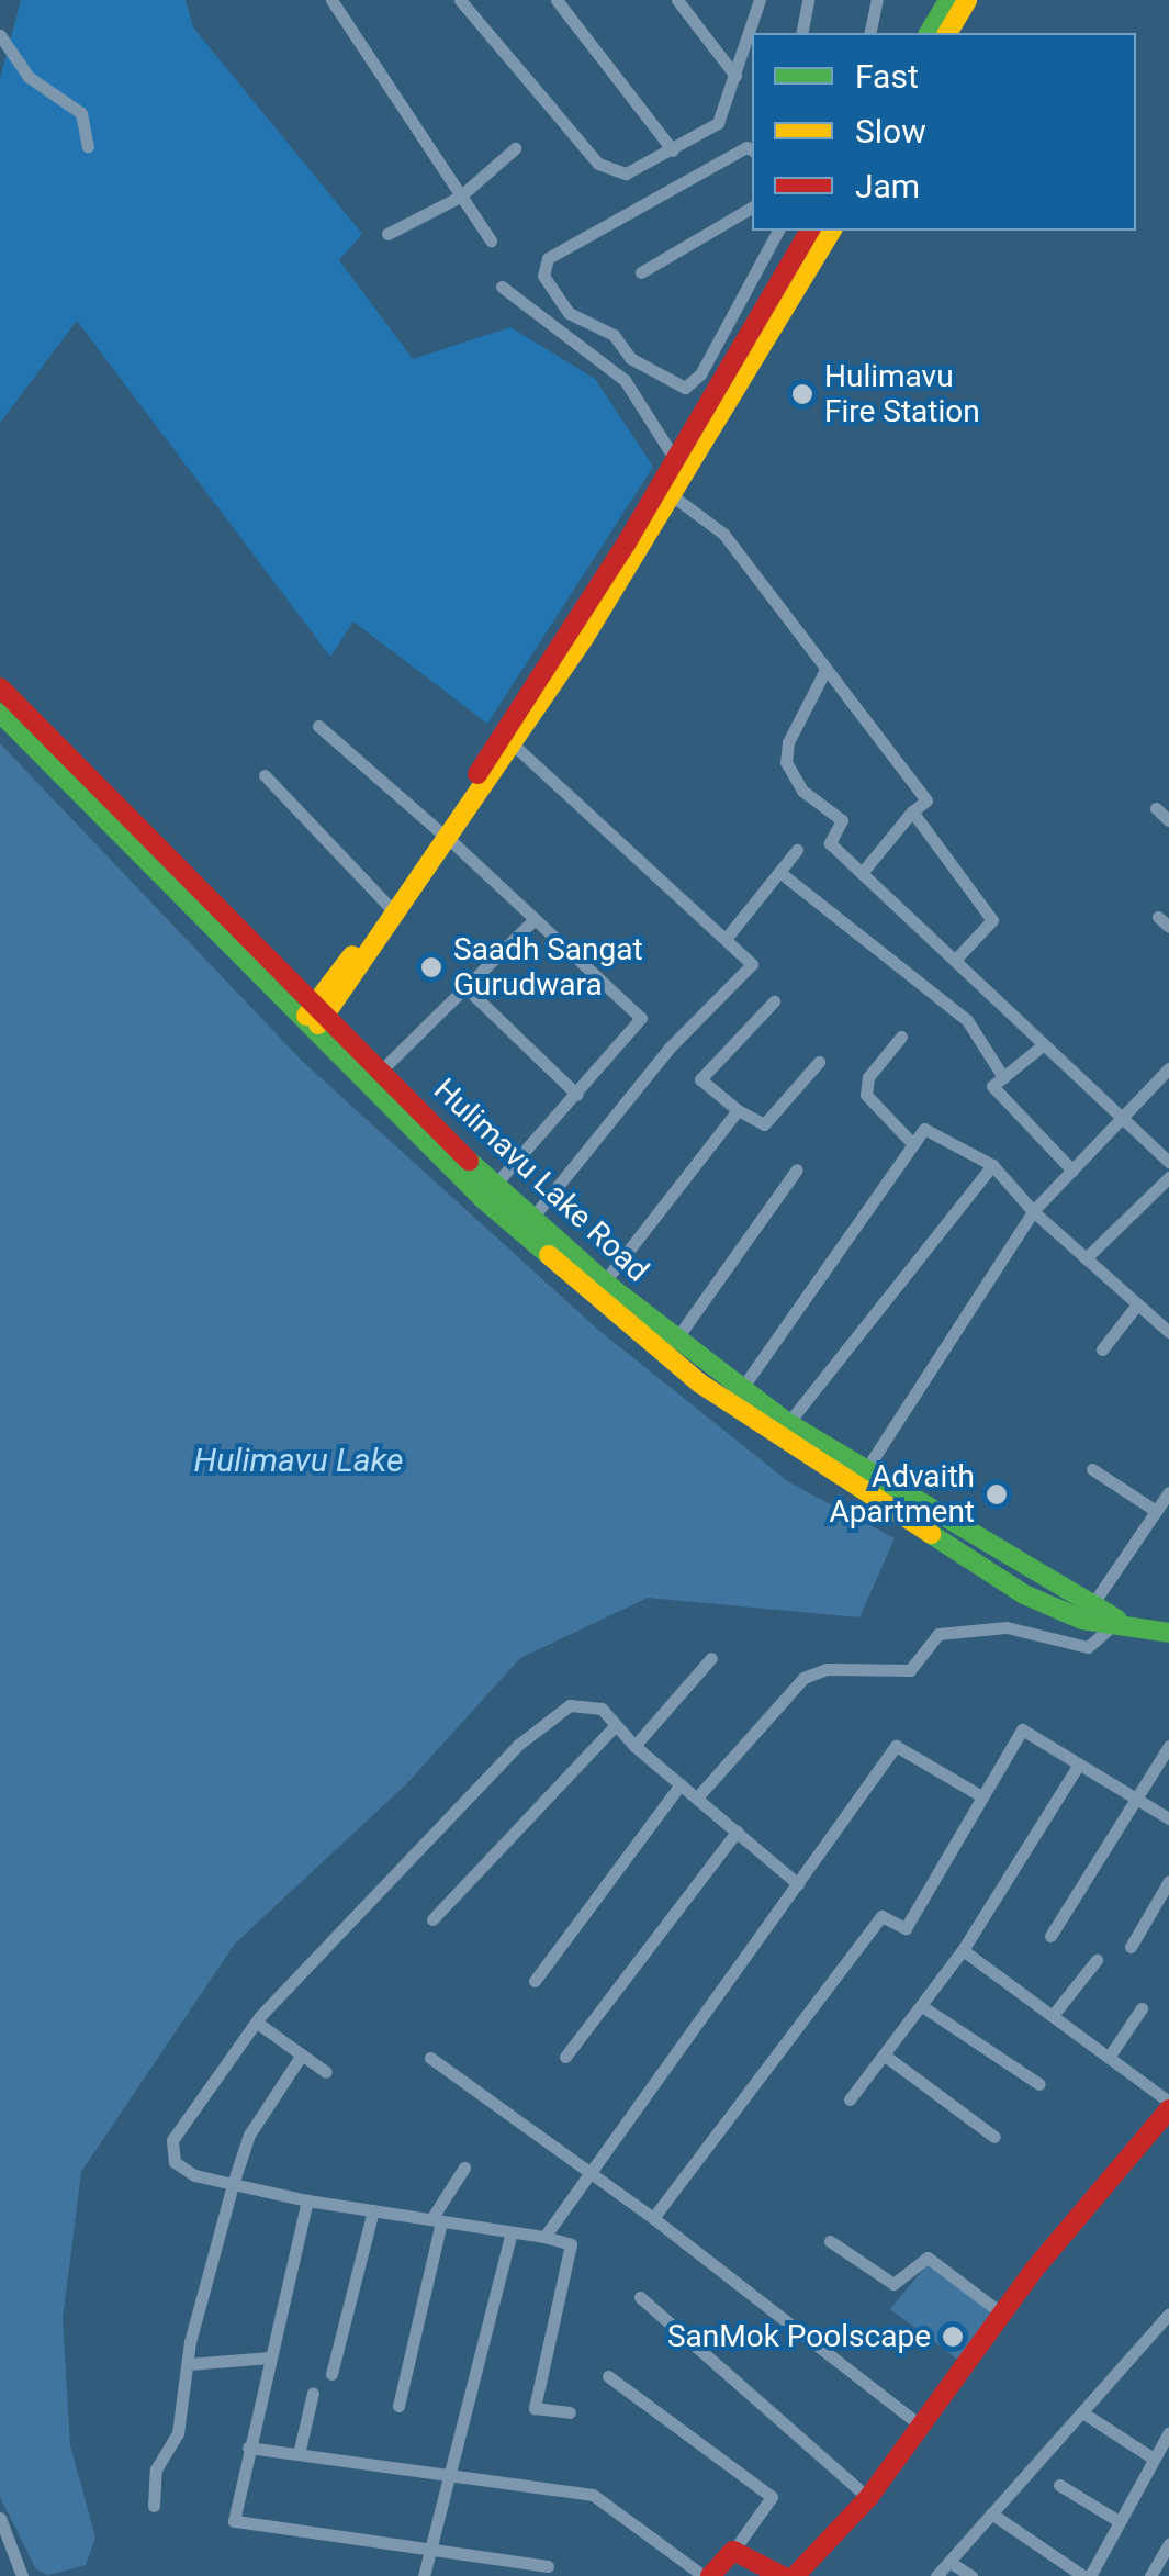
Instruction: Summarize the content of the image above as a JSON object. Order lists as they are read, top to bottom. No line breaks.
{"streets":{"main road":["Hulimavu Lake Road"]},"water":["Hulimavu Lake"],"places":["Hulimavu Fire Station","Saadh Sangat Gurudwara","Advaith Apartment","SanMok Poolscape"],"legend":["Fast","Slow","Jam"]}
